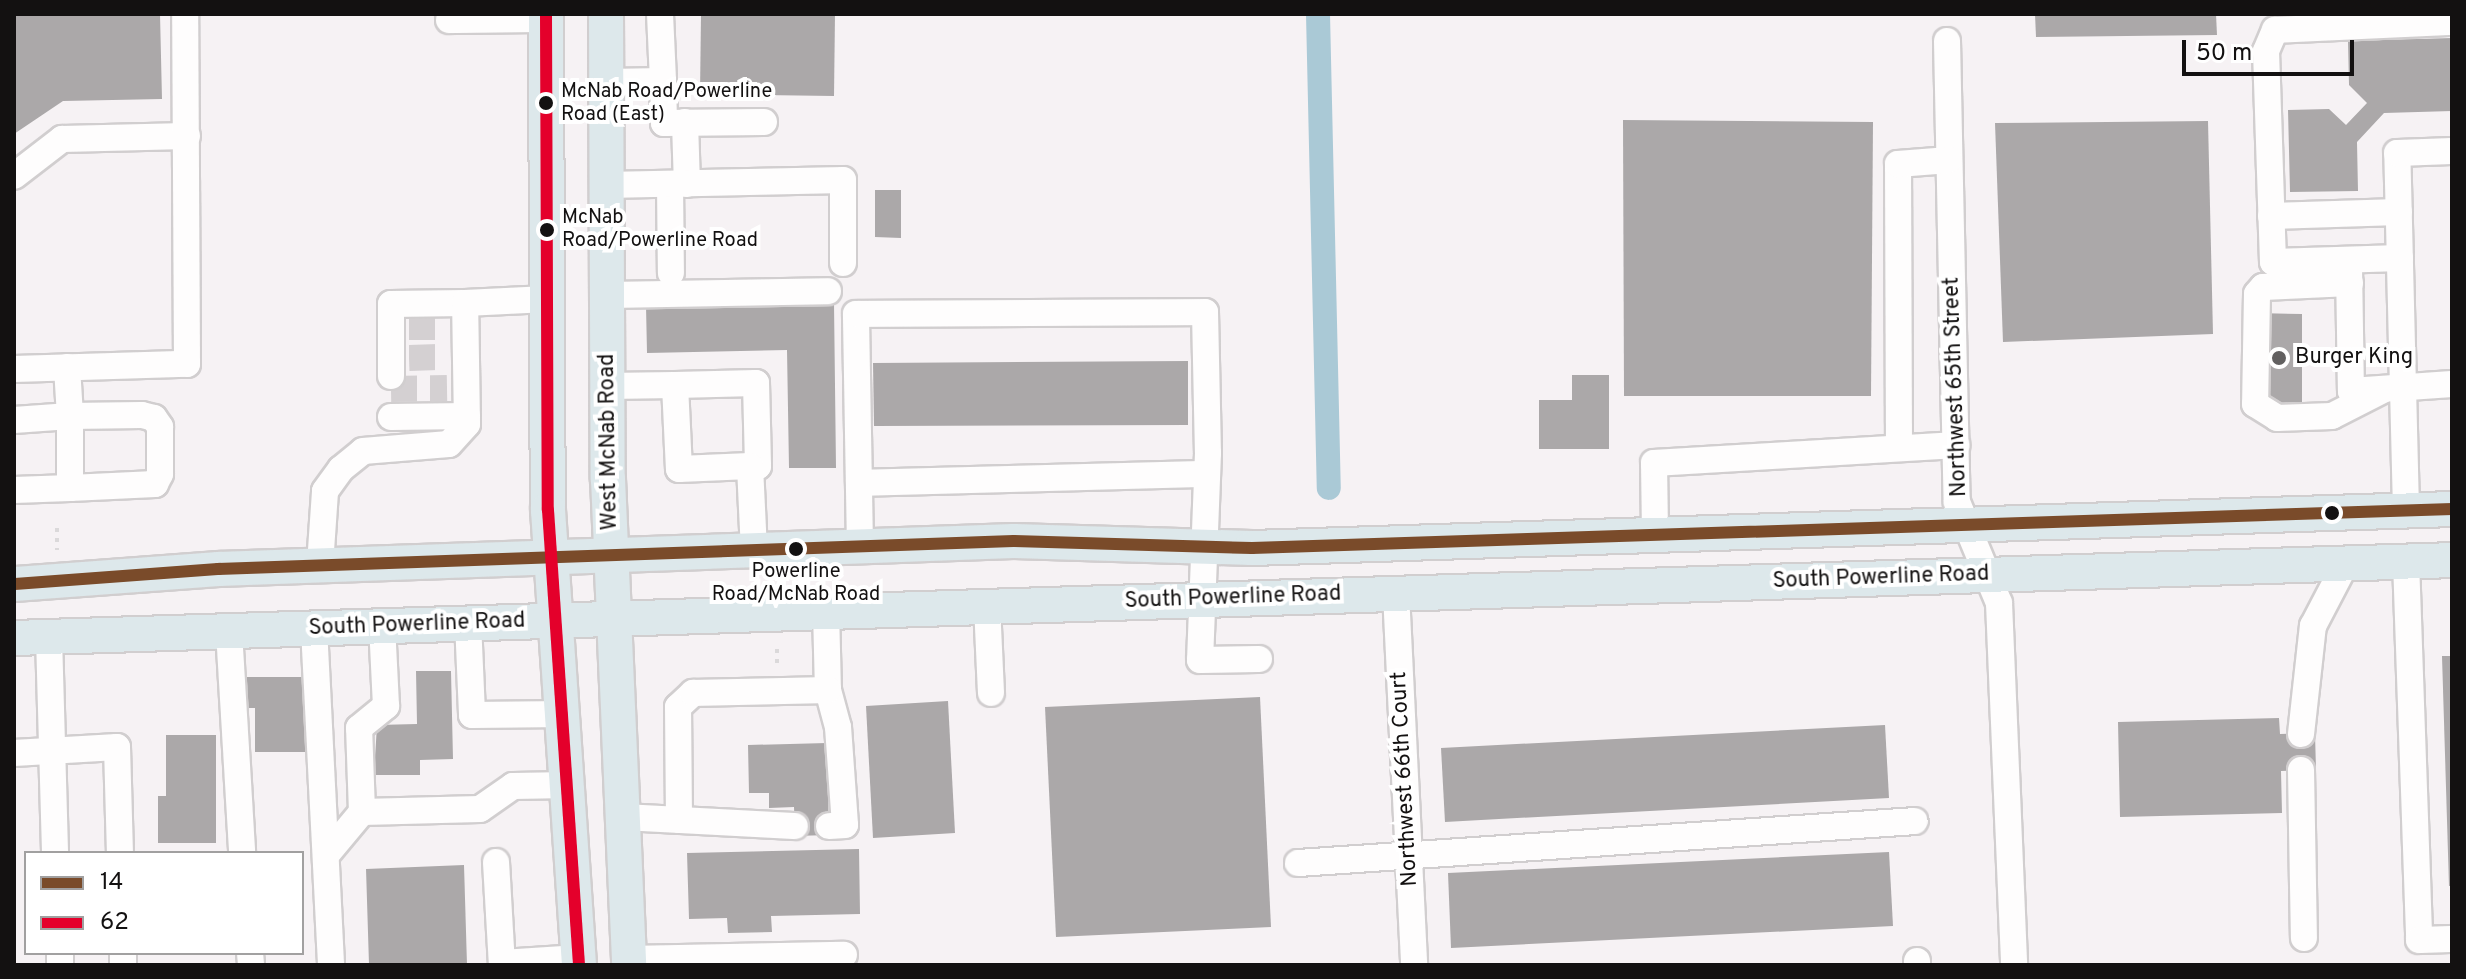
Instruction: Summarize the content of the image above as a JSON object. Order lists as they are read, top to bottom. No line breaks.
{"streets":{"main road":["West McNab Road","South Powerline Road"],"street":["Northwest 65th Street","Northwest 66th Court"]},"crossings":[["Northwest 65th Street","South Powerline Road"],["West McNab Road","South Powerline Road"],["South Powerline Road","Northwest 66th Court"]],"places":["McNab Road/Powerline Road (East)","McNab Road/Powerline Road","Burger King","Powerline Road/McNab Road"],"lines":["transit line 62","transit line 14"],"legend":["14","62"],"scale_bar":"50 m"}
